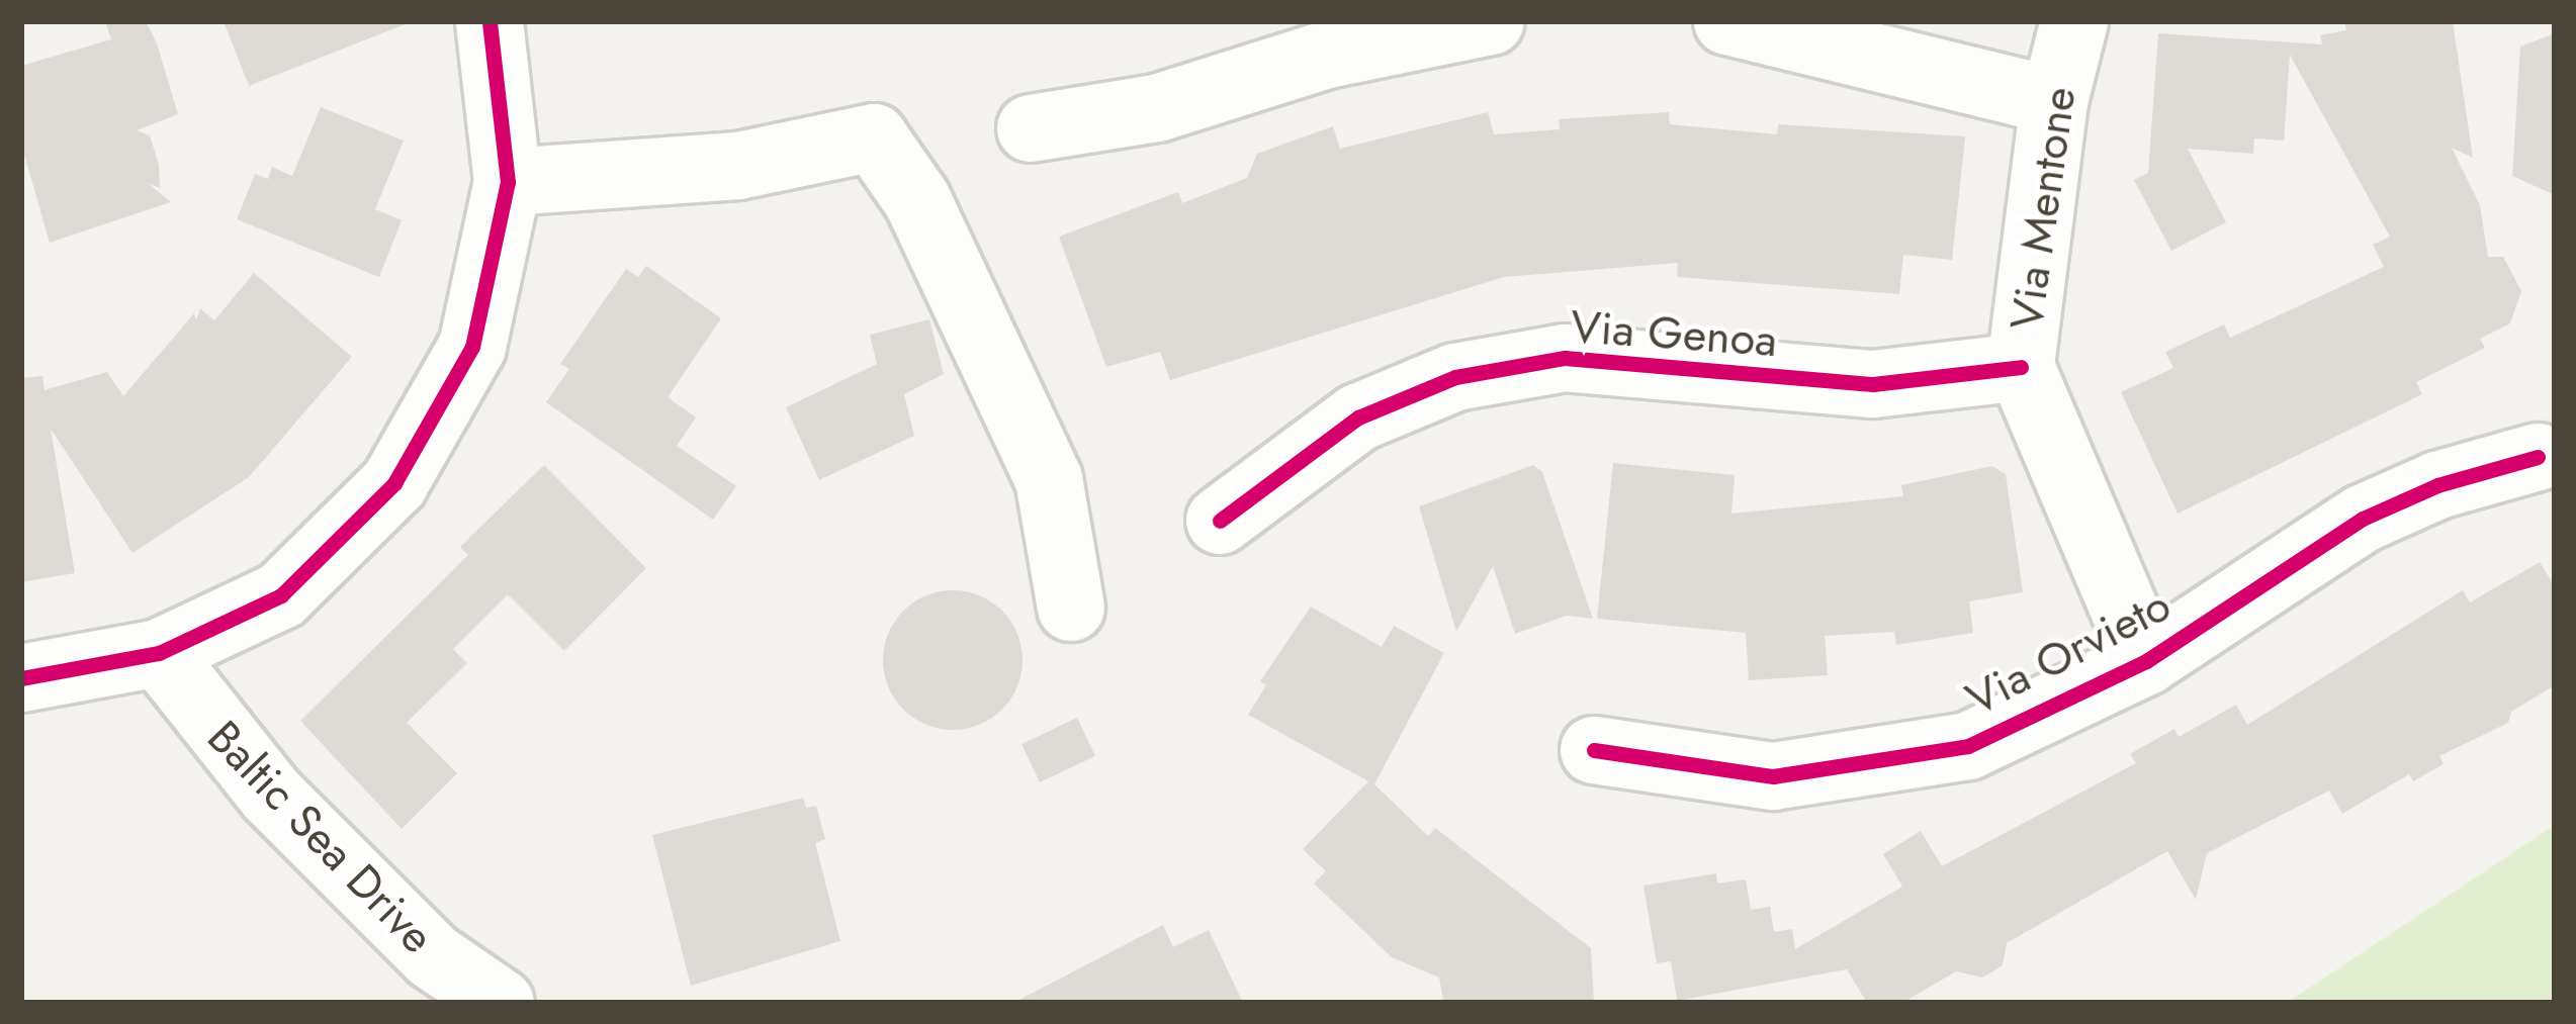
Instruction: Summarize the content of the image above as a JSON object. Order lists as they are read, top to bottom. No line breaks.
{"streets":{"street":["Via Mentone","Via Genoa","Via Orvieto","Baltic Sea Drive"]},"crossings":[["Via Mentone","Via Genoa"],["Via Mentone","Via Orvieto"]]}
